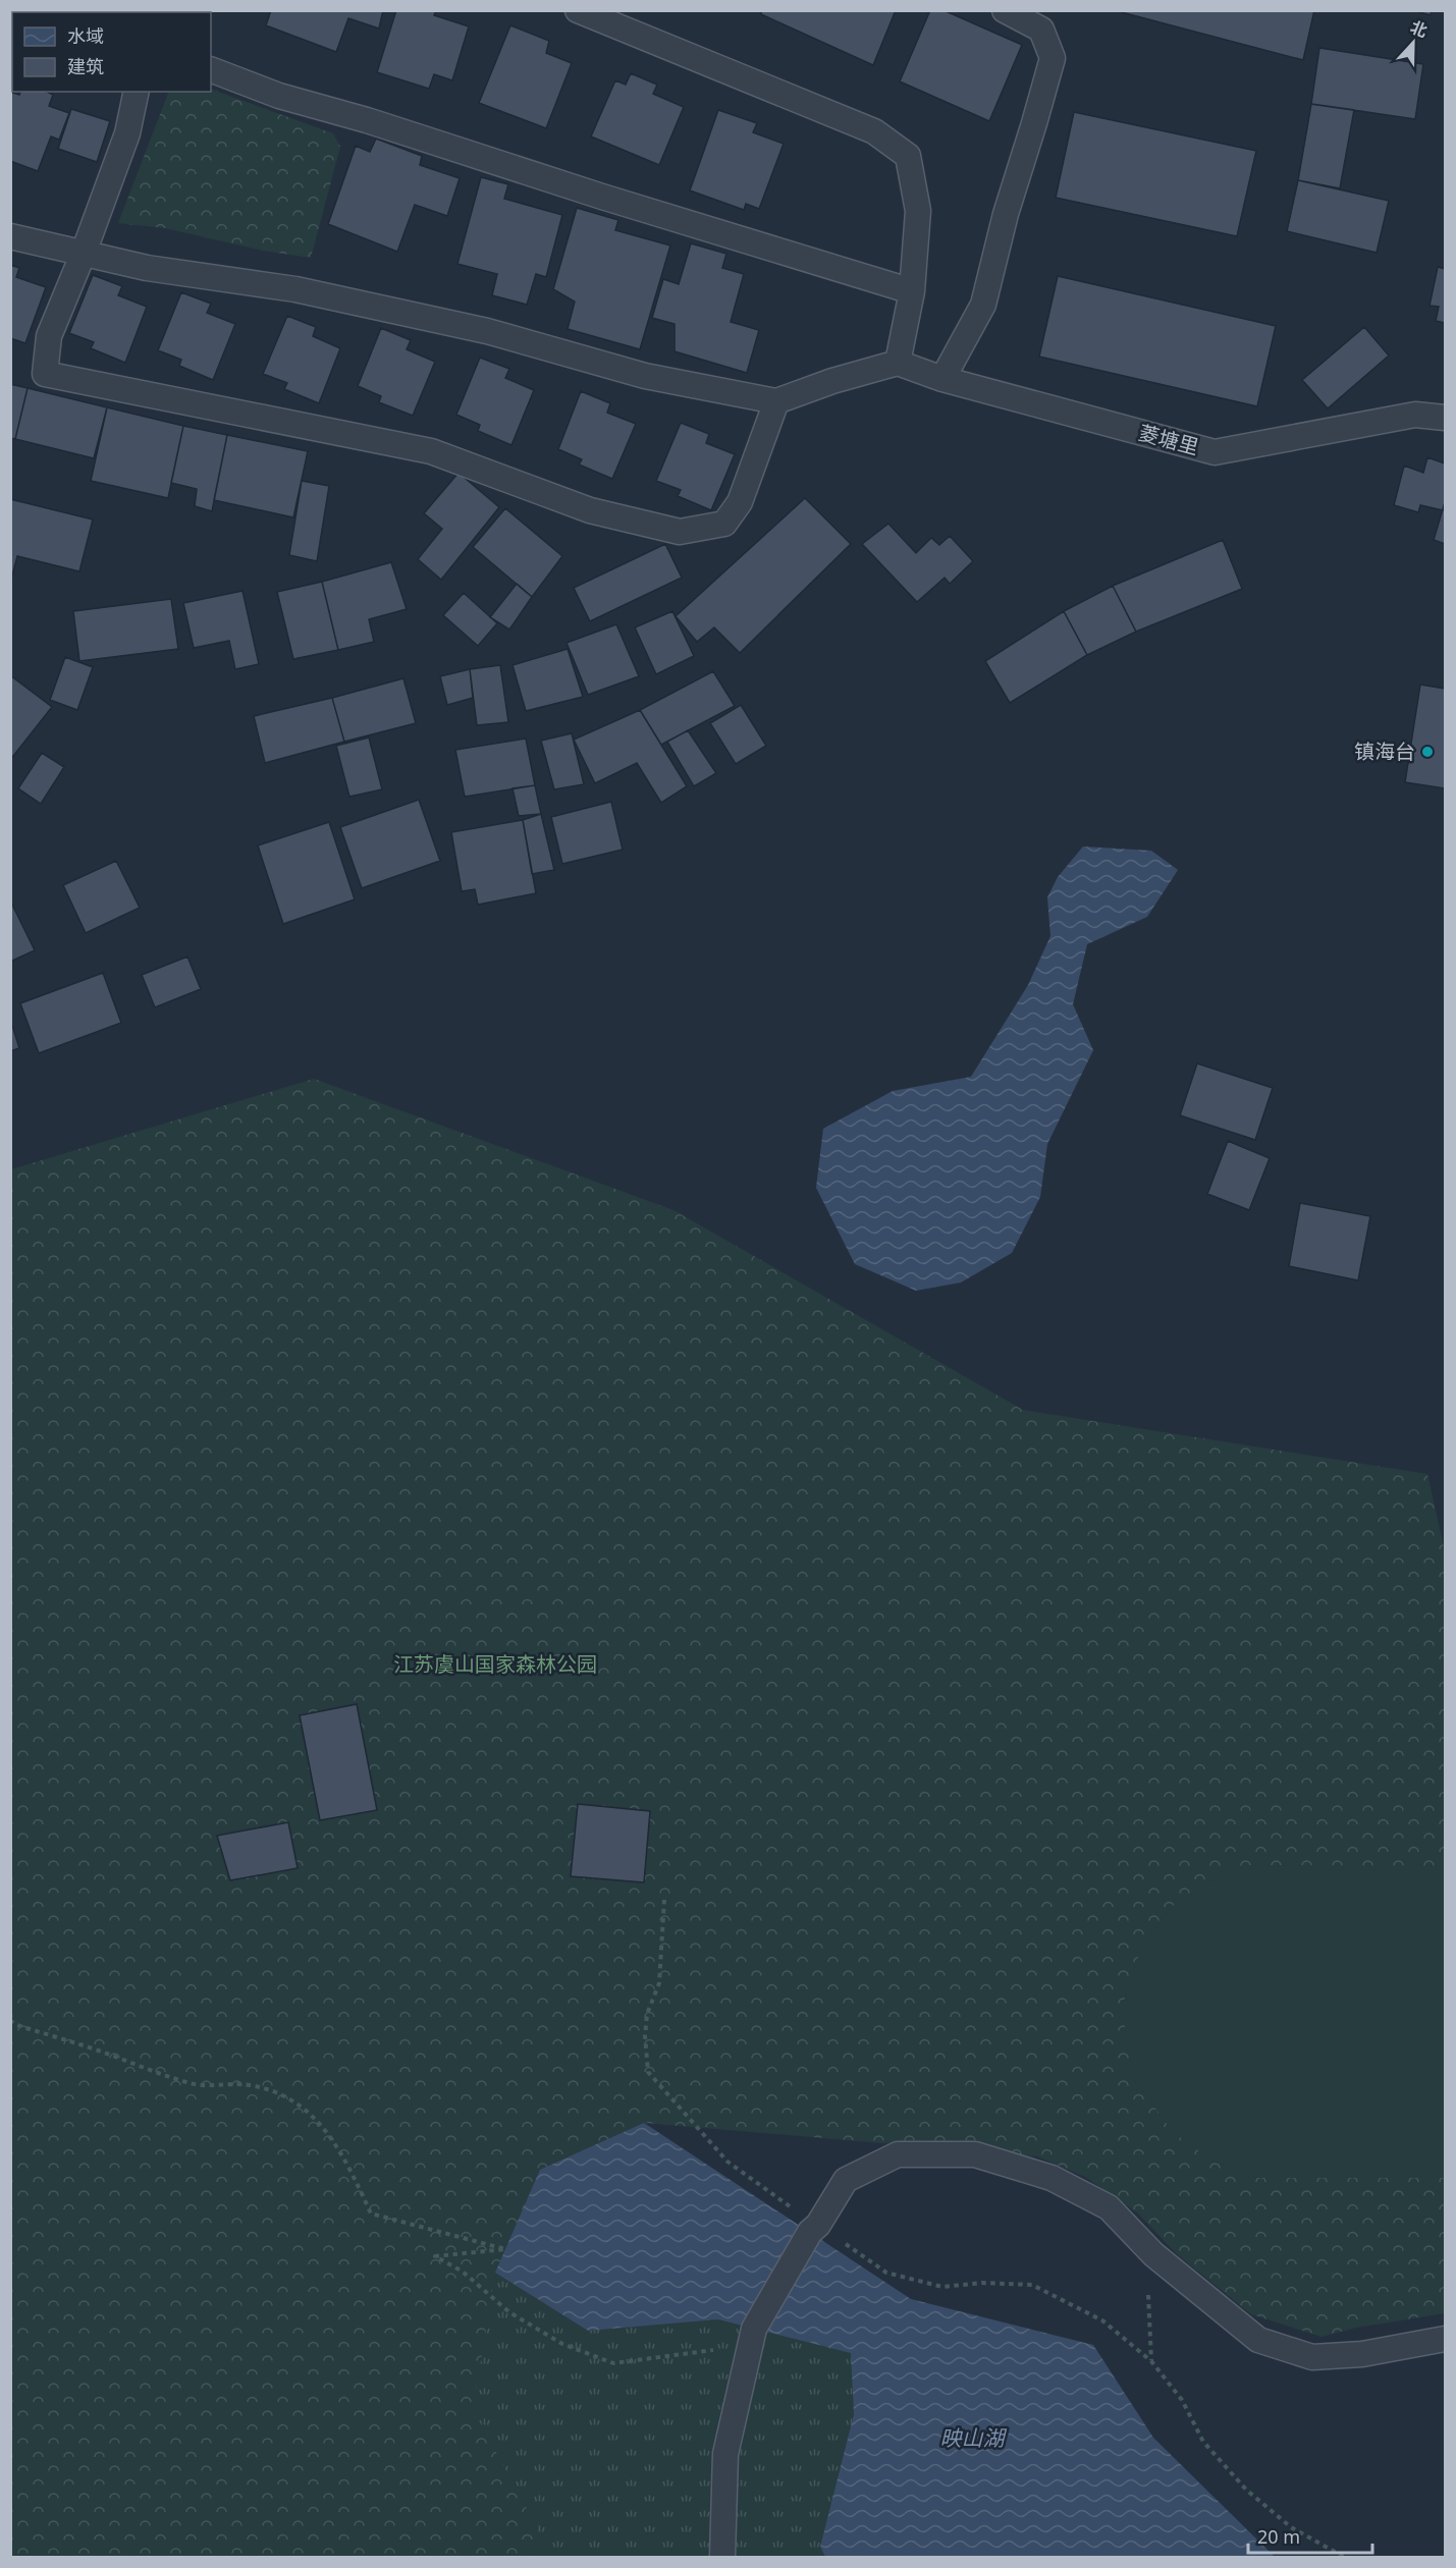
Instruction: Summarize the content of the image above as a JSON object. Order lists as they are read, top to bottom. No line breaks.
{"streets":{"lane":["菱塘里"]},"water":["映山湖"],"parks":["江苏虞山国家森林公园"],"places":["镇海台"],"legend":["水域","建筑"],"scale_bar":"20 m","north":"top"}
